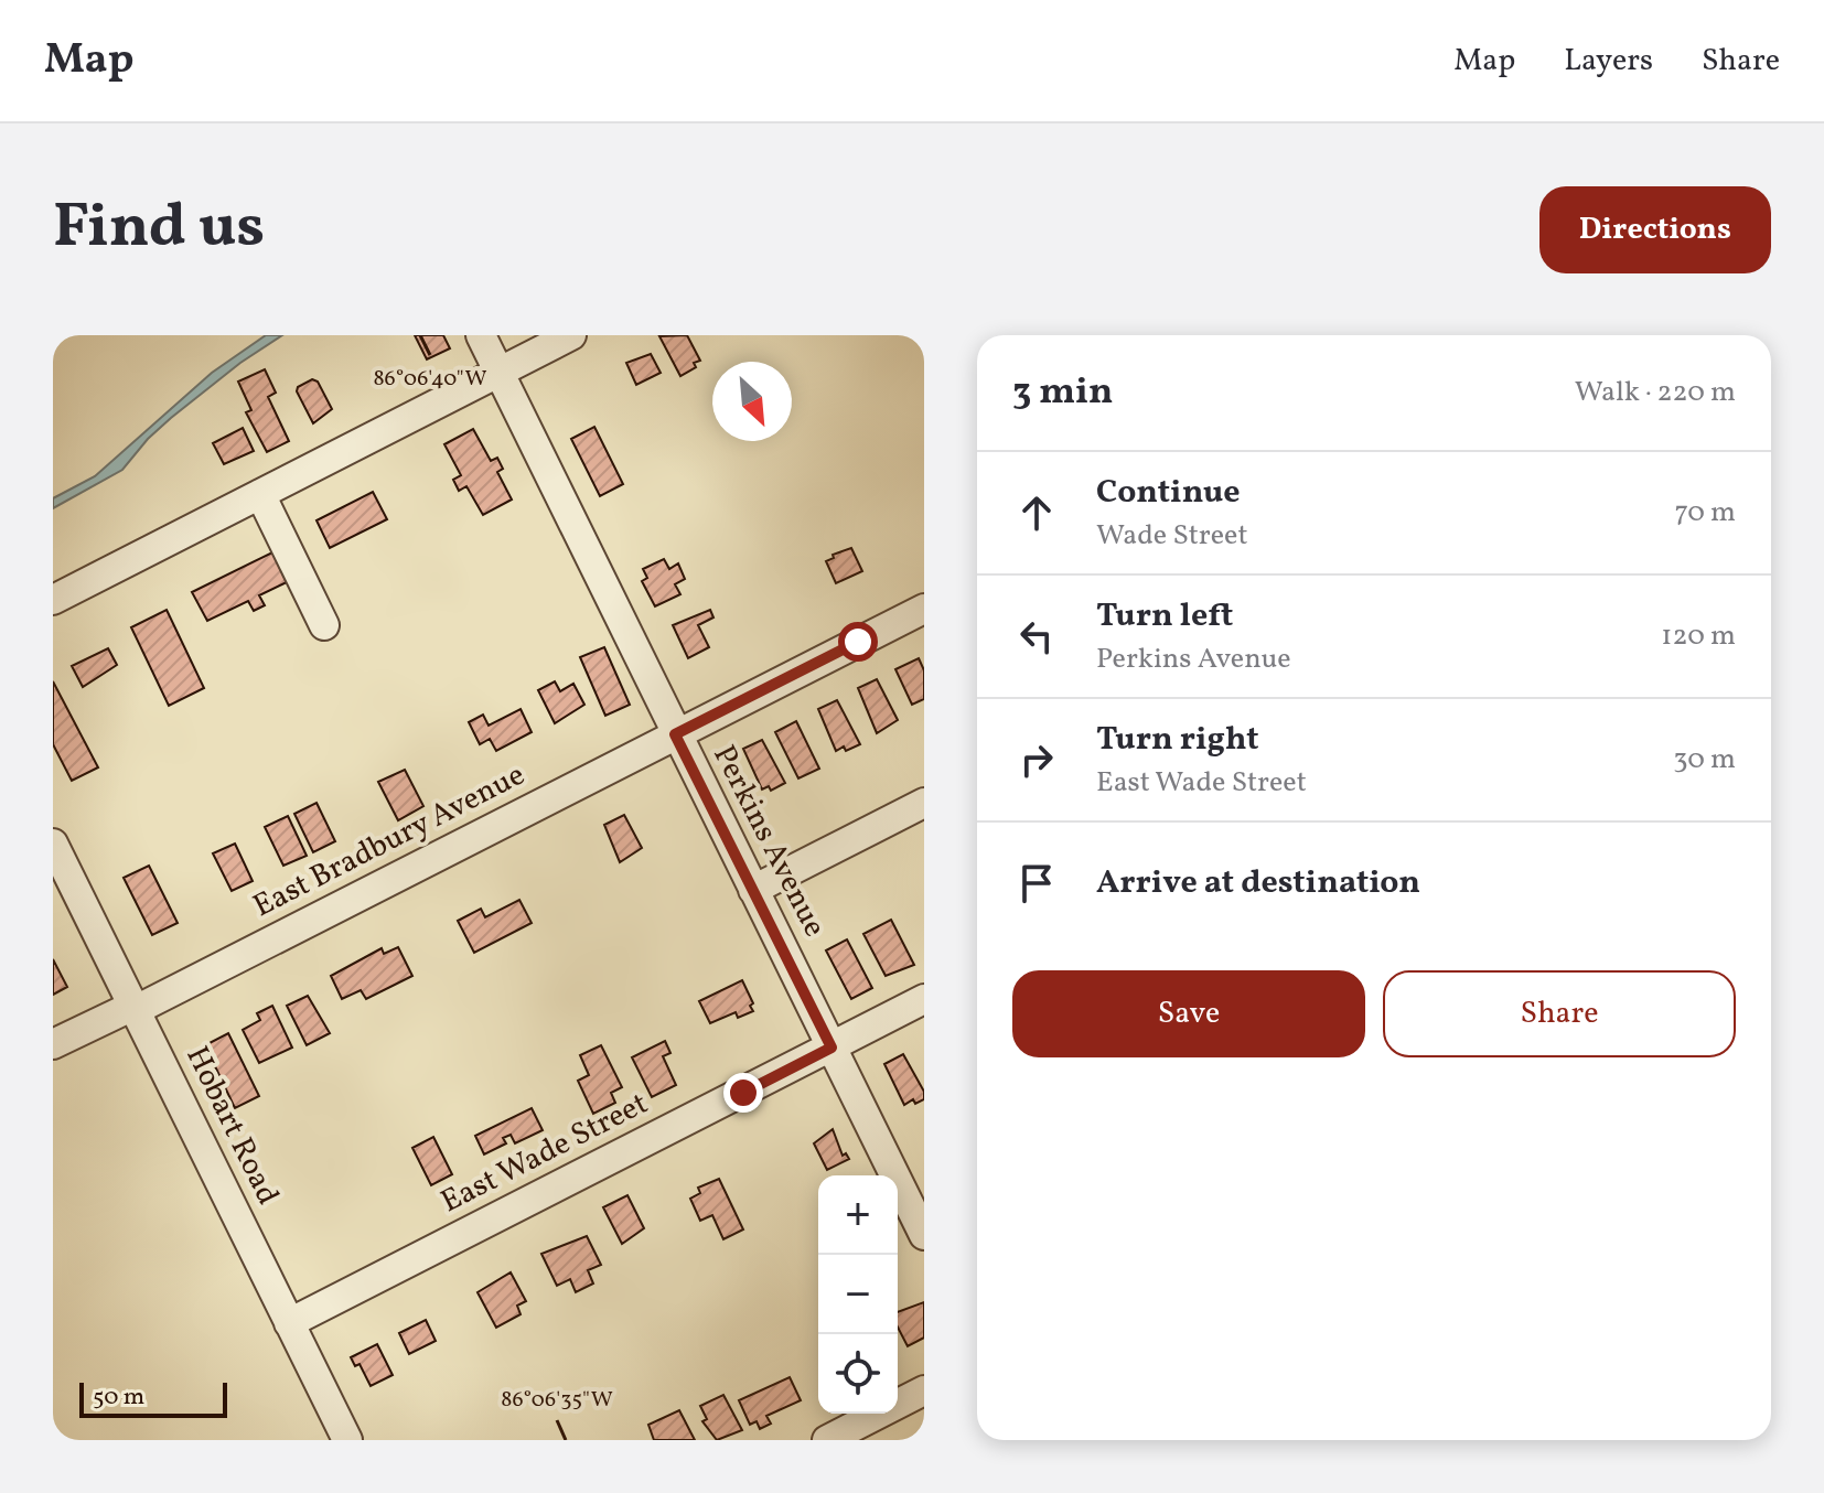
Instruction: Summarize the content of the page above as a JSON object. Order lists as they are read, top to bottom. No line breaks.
{"streets":{"street":["East Bradbury Avenue","Perkins Avenue","Hobart Road","East Wade Street"]},"crossings":[["East Bradbury Avenue","Perkins Avenue"],["East Bradbury Avenue","Hobart Road"],["Perkins Avenue","East Wade Street"],["Hobart Road","East Wade Street"]],"scale_bar":"50 m","north":"bottom right","page":{"header":"Map","nav":["Map","Layers","Share"],"title":"Find us","buttons":["Directions",["Save","Share"]],"heading":["3 min","Walk · 220 m"],"list":[["Continue","Wade Street","70 m"],["Turn left","Perkins Avenue","120 m"],["Turn right","East Wade Street","30 m"],"Arrive at destination"],"map_buttons":["+","−"],"scale":"50 m"},"coordinates":["86°06'40\"W","86°06'35\"W"]}
